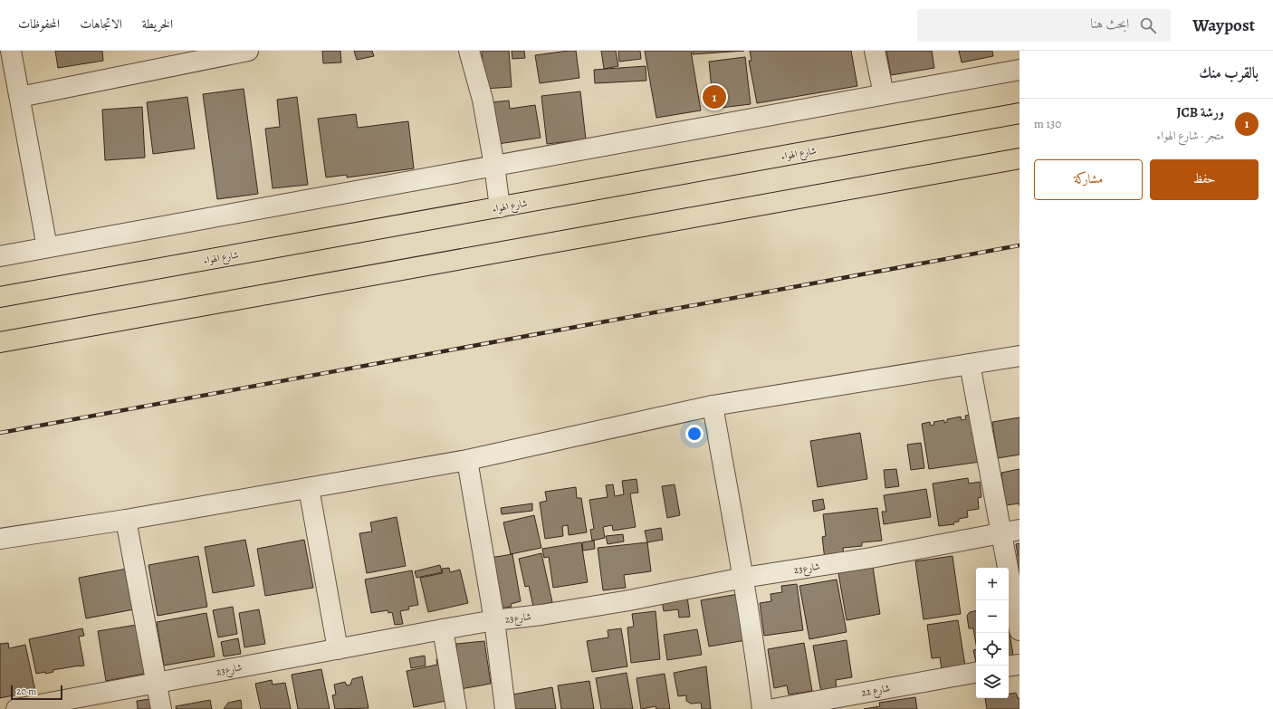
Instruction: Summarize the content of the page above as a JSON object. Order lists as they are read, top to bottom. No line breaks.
{"streets":{"highway":["شارع الهواء"],"street":["شارع23","شارع 22"]},"scale_bar":"20 m","page":{"header":"Waypost","search":"ابحث هنا","nav":["الخريطة","الاتجاهات","المحفوظات"],"heading":"بالقرب منك","pins":"1","list":[{"mark":"1","name":"ورشة JCB","note":"متجر · شارع الهواء","value":"130 m"}],"buttons":["حفظ","مشاركة"],"map_buttons":["+","−"],"scale":"20 m"}}
